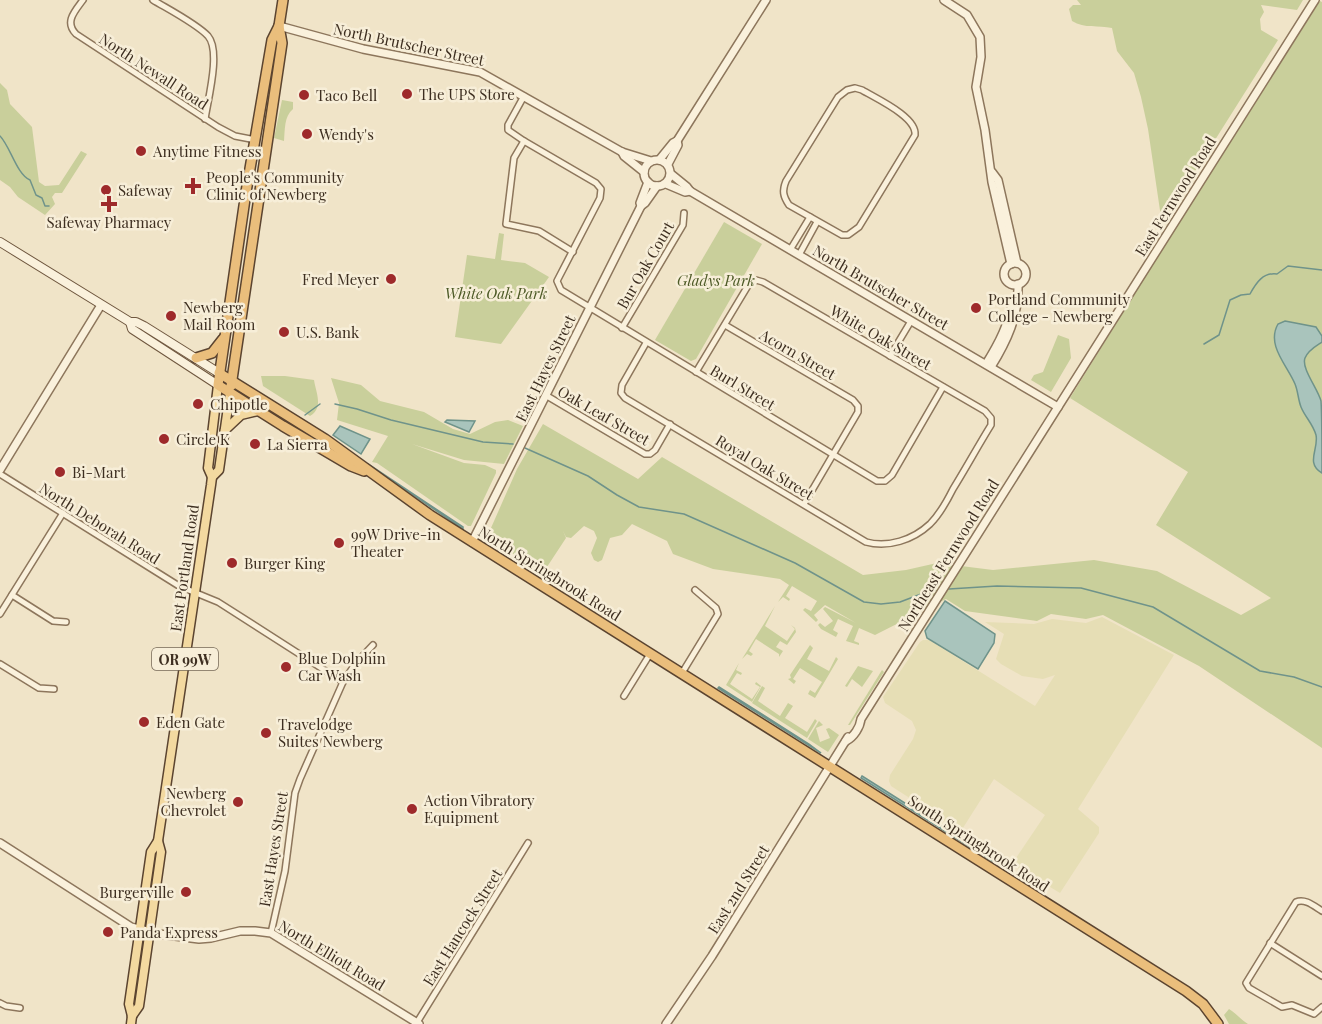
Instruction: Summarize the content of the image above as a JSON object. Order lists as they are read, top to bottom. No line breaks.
{"streets":{"highway":["East Portland Road","North Springbrook Road","OR 99W","South Springbrook Road"],"street":["North Brutscher Street","North Newall Road","East Fernwood Road","Bur Oak Court","White Oak Street","Acorn Street","East Hayes Street","Burl Street","Oak Leaf Street","Royal Oak Street","North Deborah Road","Northeast Fernwood Road","East 2nd Street","East Hancock Street","North Elliott Road"]},"crossings":[["North Brutscher Street","East Fernwood Road"],["North Brutscher Street","East Hayes Street"],["North Brutscher Street","Northeast Fernwood Road"],["North Brutscher Street","East Portland Road"],["North Newall Road","East Portland Road"],["East Fernwood Road","Northeast Fernwood Road"],["Bur Oak Court","Burl Street"],["White Oak Street","Acorn Street"],["White Oak Street","Burl Street"],["White Oak Street","Royal Oak Street"],["Acorn Street","Burl Street"],["East Hayes Street","Burl Street"],["East Hayes Street","Oak Leaf Street"],["East Hayes Street","North Deborah Road"],["East Hayes Street","North Springbrook Road"],["East Hayes Street","North Elliott Road"],["Burl Street","Royal Oak Street"],["Oak Leaf Street","Royal Oak Street"],["North Deborah Road","East Portland Road"],["Northeast Fernwood Road","South Springbrook Road"],["Northeast Fernwood Road","East 2nd Street"],["East Portland Road","North Springbrook Road"],["East Portland Road","North Elliott Road"],["North Springbrook Road","South Springbrook Road"],["South Springbrook Road","East 2nd Street"],["East Hancock Street","North Elliott Road"]],"parks":["Gladys Park","White Oak Park"],"places":{"other":["The UPS Store","Taco Bell","Wendy's","Anytime Fitness","Safeway","Fred Meyer","Portland Community College - Newberg","Newberg Mail Room","U.S. Bank","Chipotle","Circle K","La Sierra","Bi-Mart","99W Drive-in Theater","Burger King","Blue Dolphin Car Wash","Eden Gate","Travelodge Suites Newberg","Newberg Chevrolet","Action Vibratory Equipment","Burgerville","Panda Express"],"health":["People's Community Clinic of Newberg","Safeway Pharmacy"]}}
